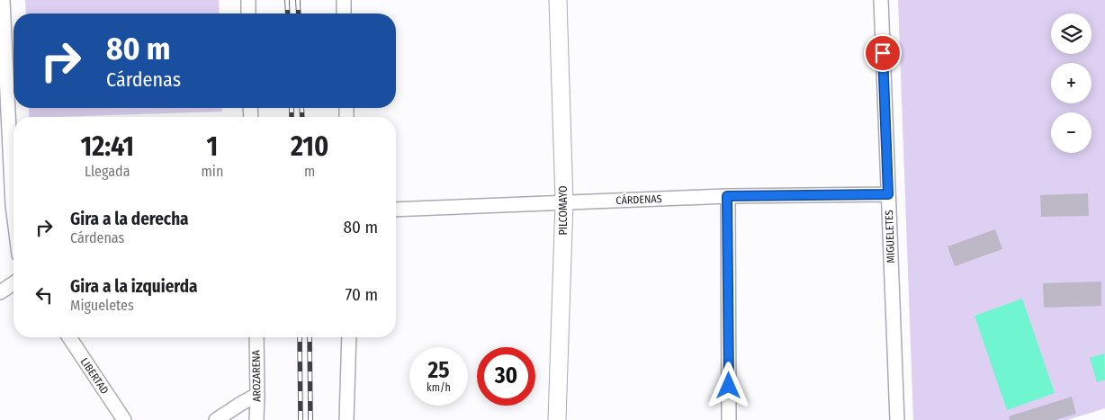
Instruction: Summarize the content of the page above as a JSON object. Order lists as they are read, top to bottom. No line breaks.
{"streets":{"street":["CÁRDENAS","PILCOMAYO","MIGUELETES","LIBERTAD","AROZARENA"]},"crossings":[["CÁRDENAS","PILCOMAYO"],["CÁRDENAS","MIGUELETES"]],"page":{"map_buttons":["+","−"],"turn":["80 m","Cárdenas"],"eta":["12:41","Llegada","1","min","210","m"],"list":[{"name":"Gira a la derecha","note":"Cárdenas","value":"80 m"},{"name":"Gira a la izquierda","note":"Migueletes","value":"70 m"}],"speed":"25 km/h","limit":"30"}}
